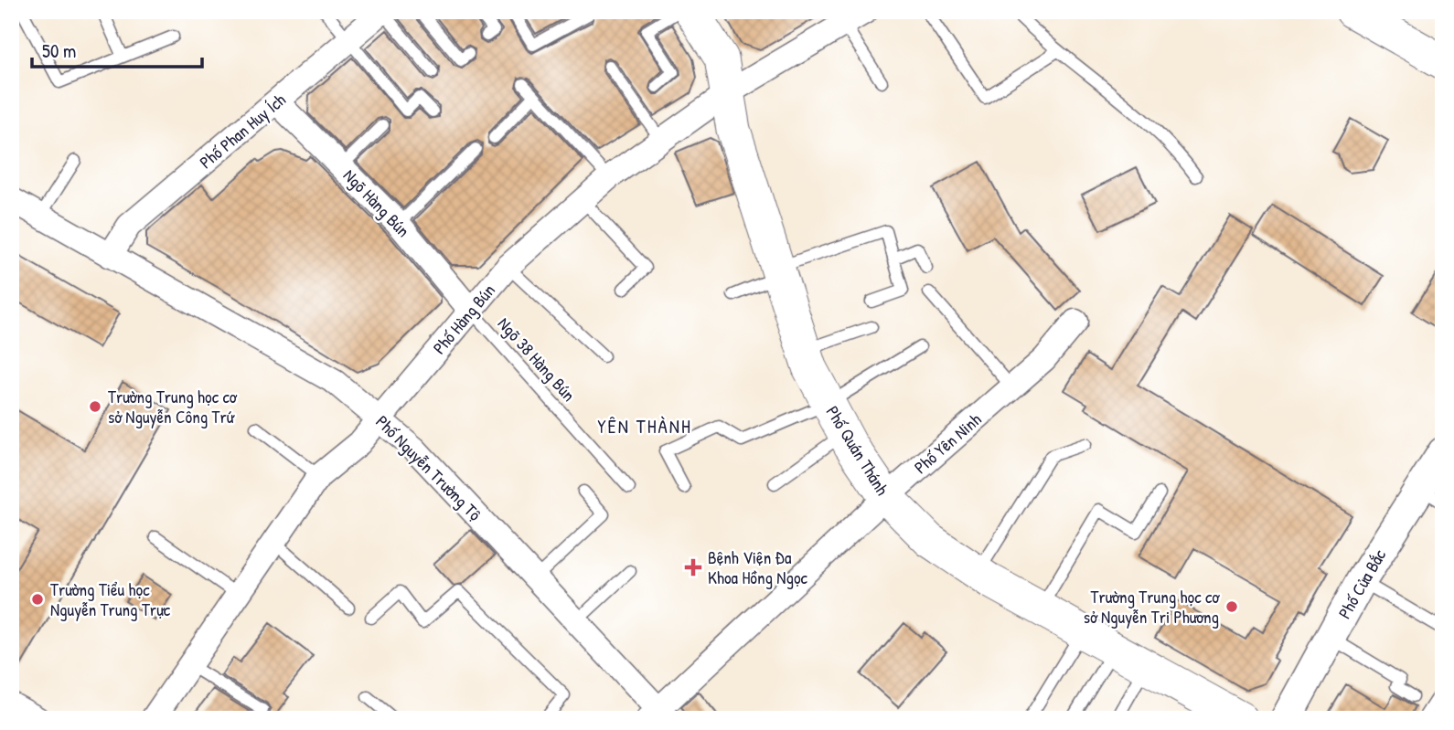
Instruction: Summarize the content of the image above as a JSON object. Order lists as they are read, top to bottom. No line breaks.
{"streets":{"main road":["Phố Quán Thánh"],"street":["Phố Phan Huy Ích","Ngõ Hàng Bún","Phố Hàng Bún","Phố Yên Ninh","Phố Nguyễn Trường Tộ","Phố Cửa Bắc"],"lane":["Ngõ 38 Hàng Bún"]},"crossings":[["Phố Phan Huy Ích","Ngõ Hàng Bún"],["Phố Phan Huy Ích","Phố Nguyễn Trường Tộ"],["Ngõ Hàng Bún","Phố Hàng Bún"],["Ngõ Hàng Bún","Ngõ 38 Hàng Bún"],["Phố Hàng Bún","Ngõ 38 Hàng Bún"],["Phố Hàng Bún","Phố Quán Thánh"],["Phố Hàng Bún","Phố Nguyễn Trường Tộ"],["Phố Yên Ninh","Phố Quán Thánh"],["Phố Yên Ninh","Phố Nguyễn Trường Tộ"]],"districts":["YÊN THÀNH"],"places":{"other":["Trường Trung học cơ sở Nguyễn Công Trứ","Trường Tiểu học Nguyễn Trung Trực","Trường Trung học cơ sở Nguyễn Tri Phương"],"health":["Bệnh Viện Đa Khoa Hồng Ngọc"]},"scale_bar":"50 m"}
